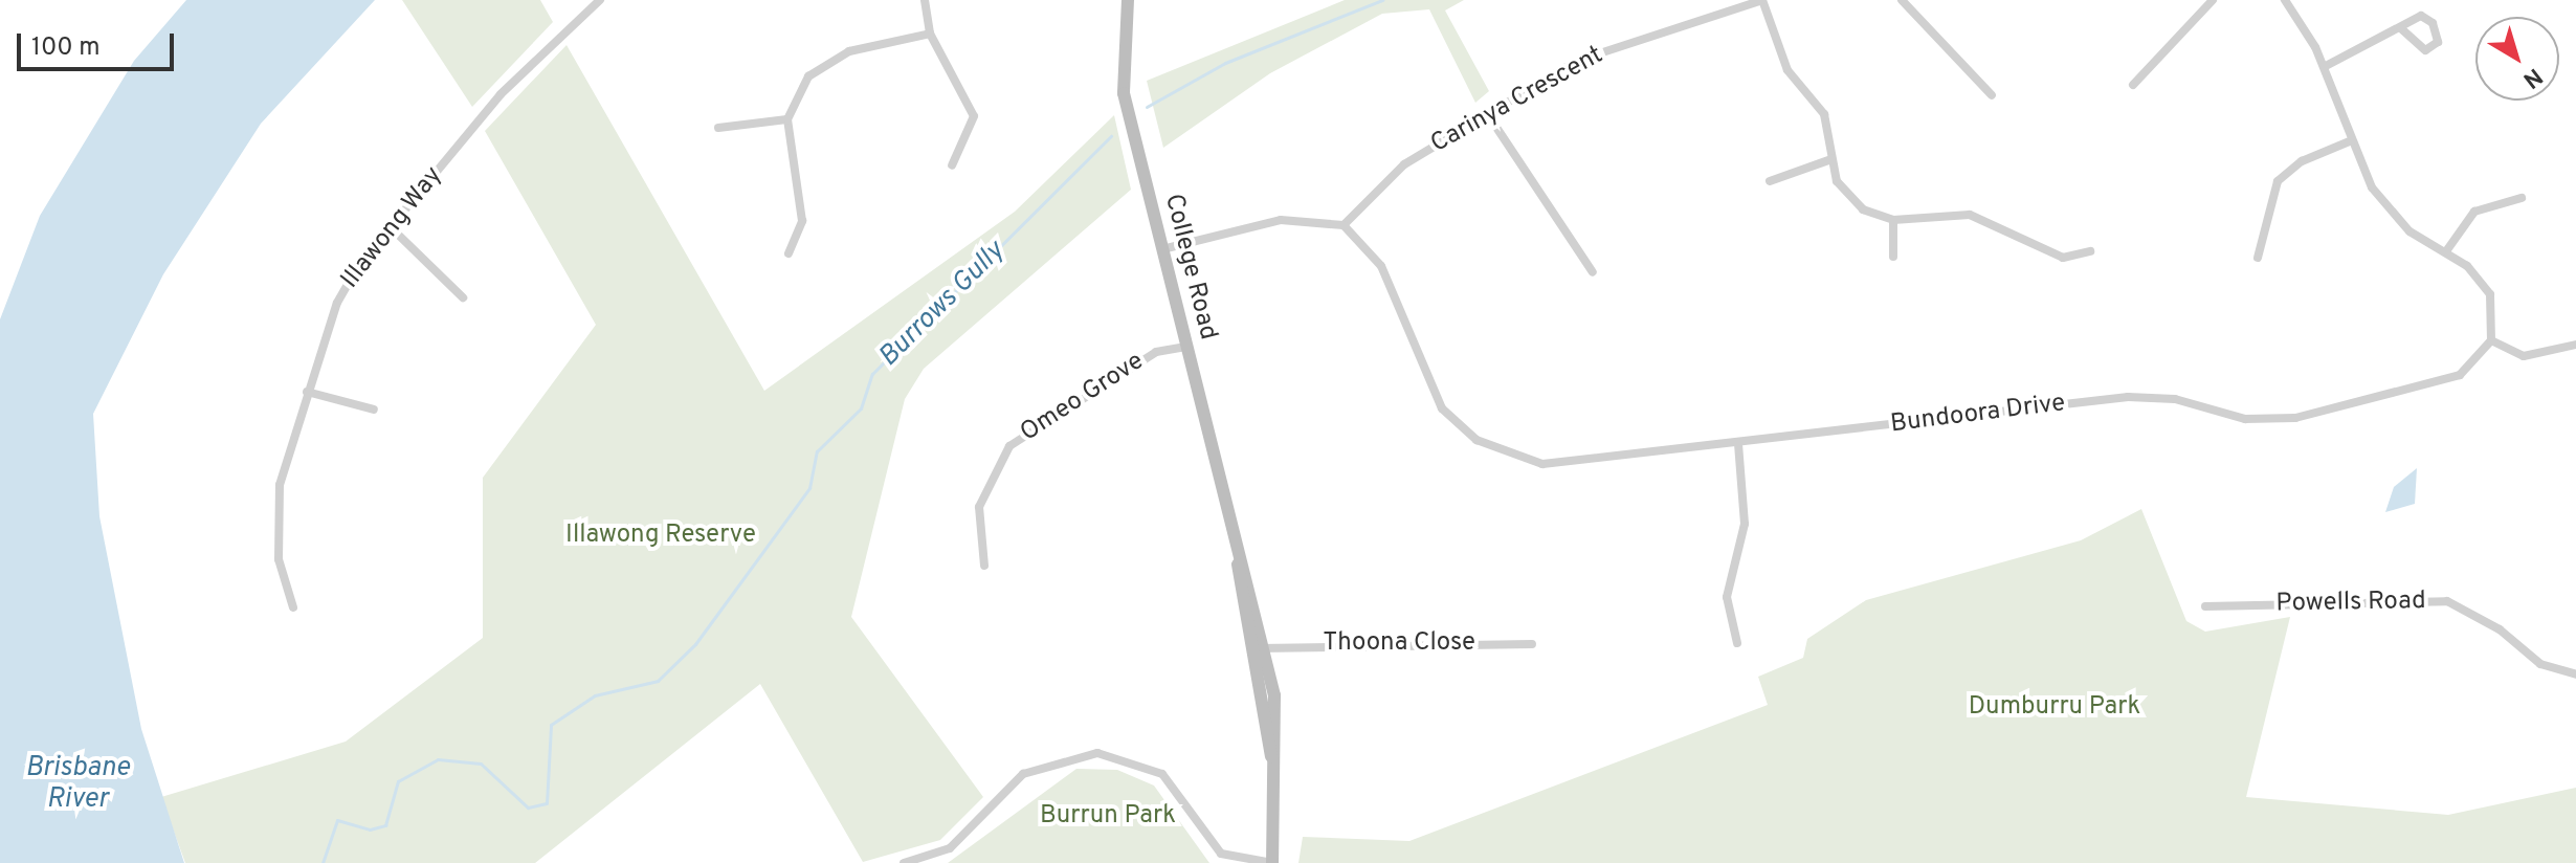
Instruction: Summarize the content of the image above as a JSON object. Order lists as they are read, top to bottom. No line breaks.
{"streets":{"main road":["College Road"],"street":["Carinya Crescent","Illawong Way","Omeo Grove","Bundoora Drive","Powells Road","Thoona Close"]},"crossings":[["Carinya Crescent","Bundoora Drive"],["College Road","Omeo Grove"],["College Road","Thoona Close"]],"water":["Burrows Gully","Brisbane River"],"parks":["Illawong Reserve","Dumburru Park","Burrun Park"],"scale_bar":"100 m","north":"bottom right"}
